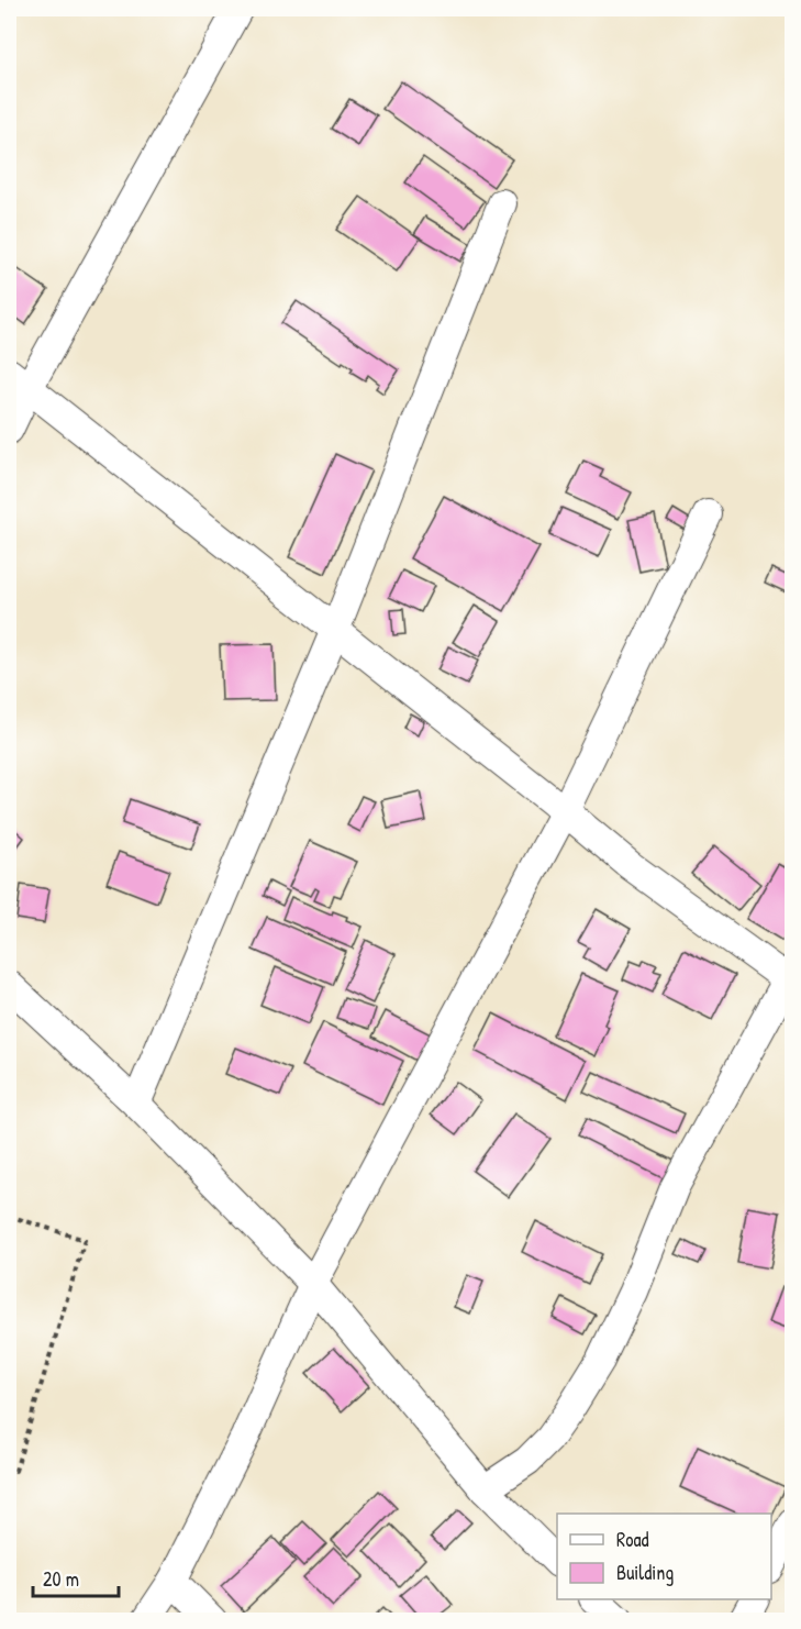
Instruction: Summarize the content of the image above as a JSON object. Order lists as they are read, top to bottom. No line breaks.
{"legend":["Road","Building"],"scale_bar":"20 m"}
